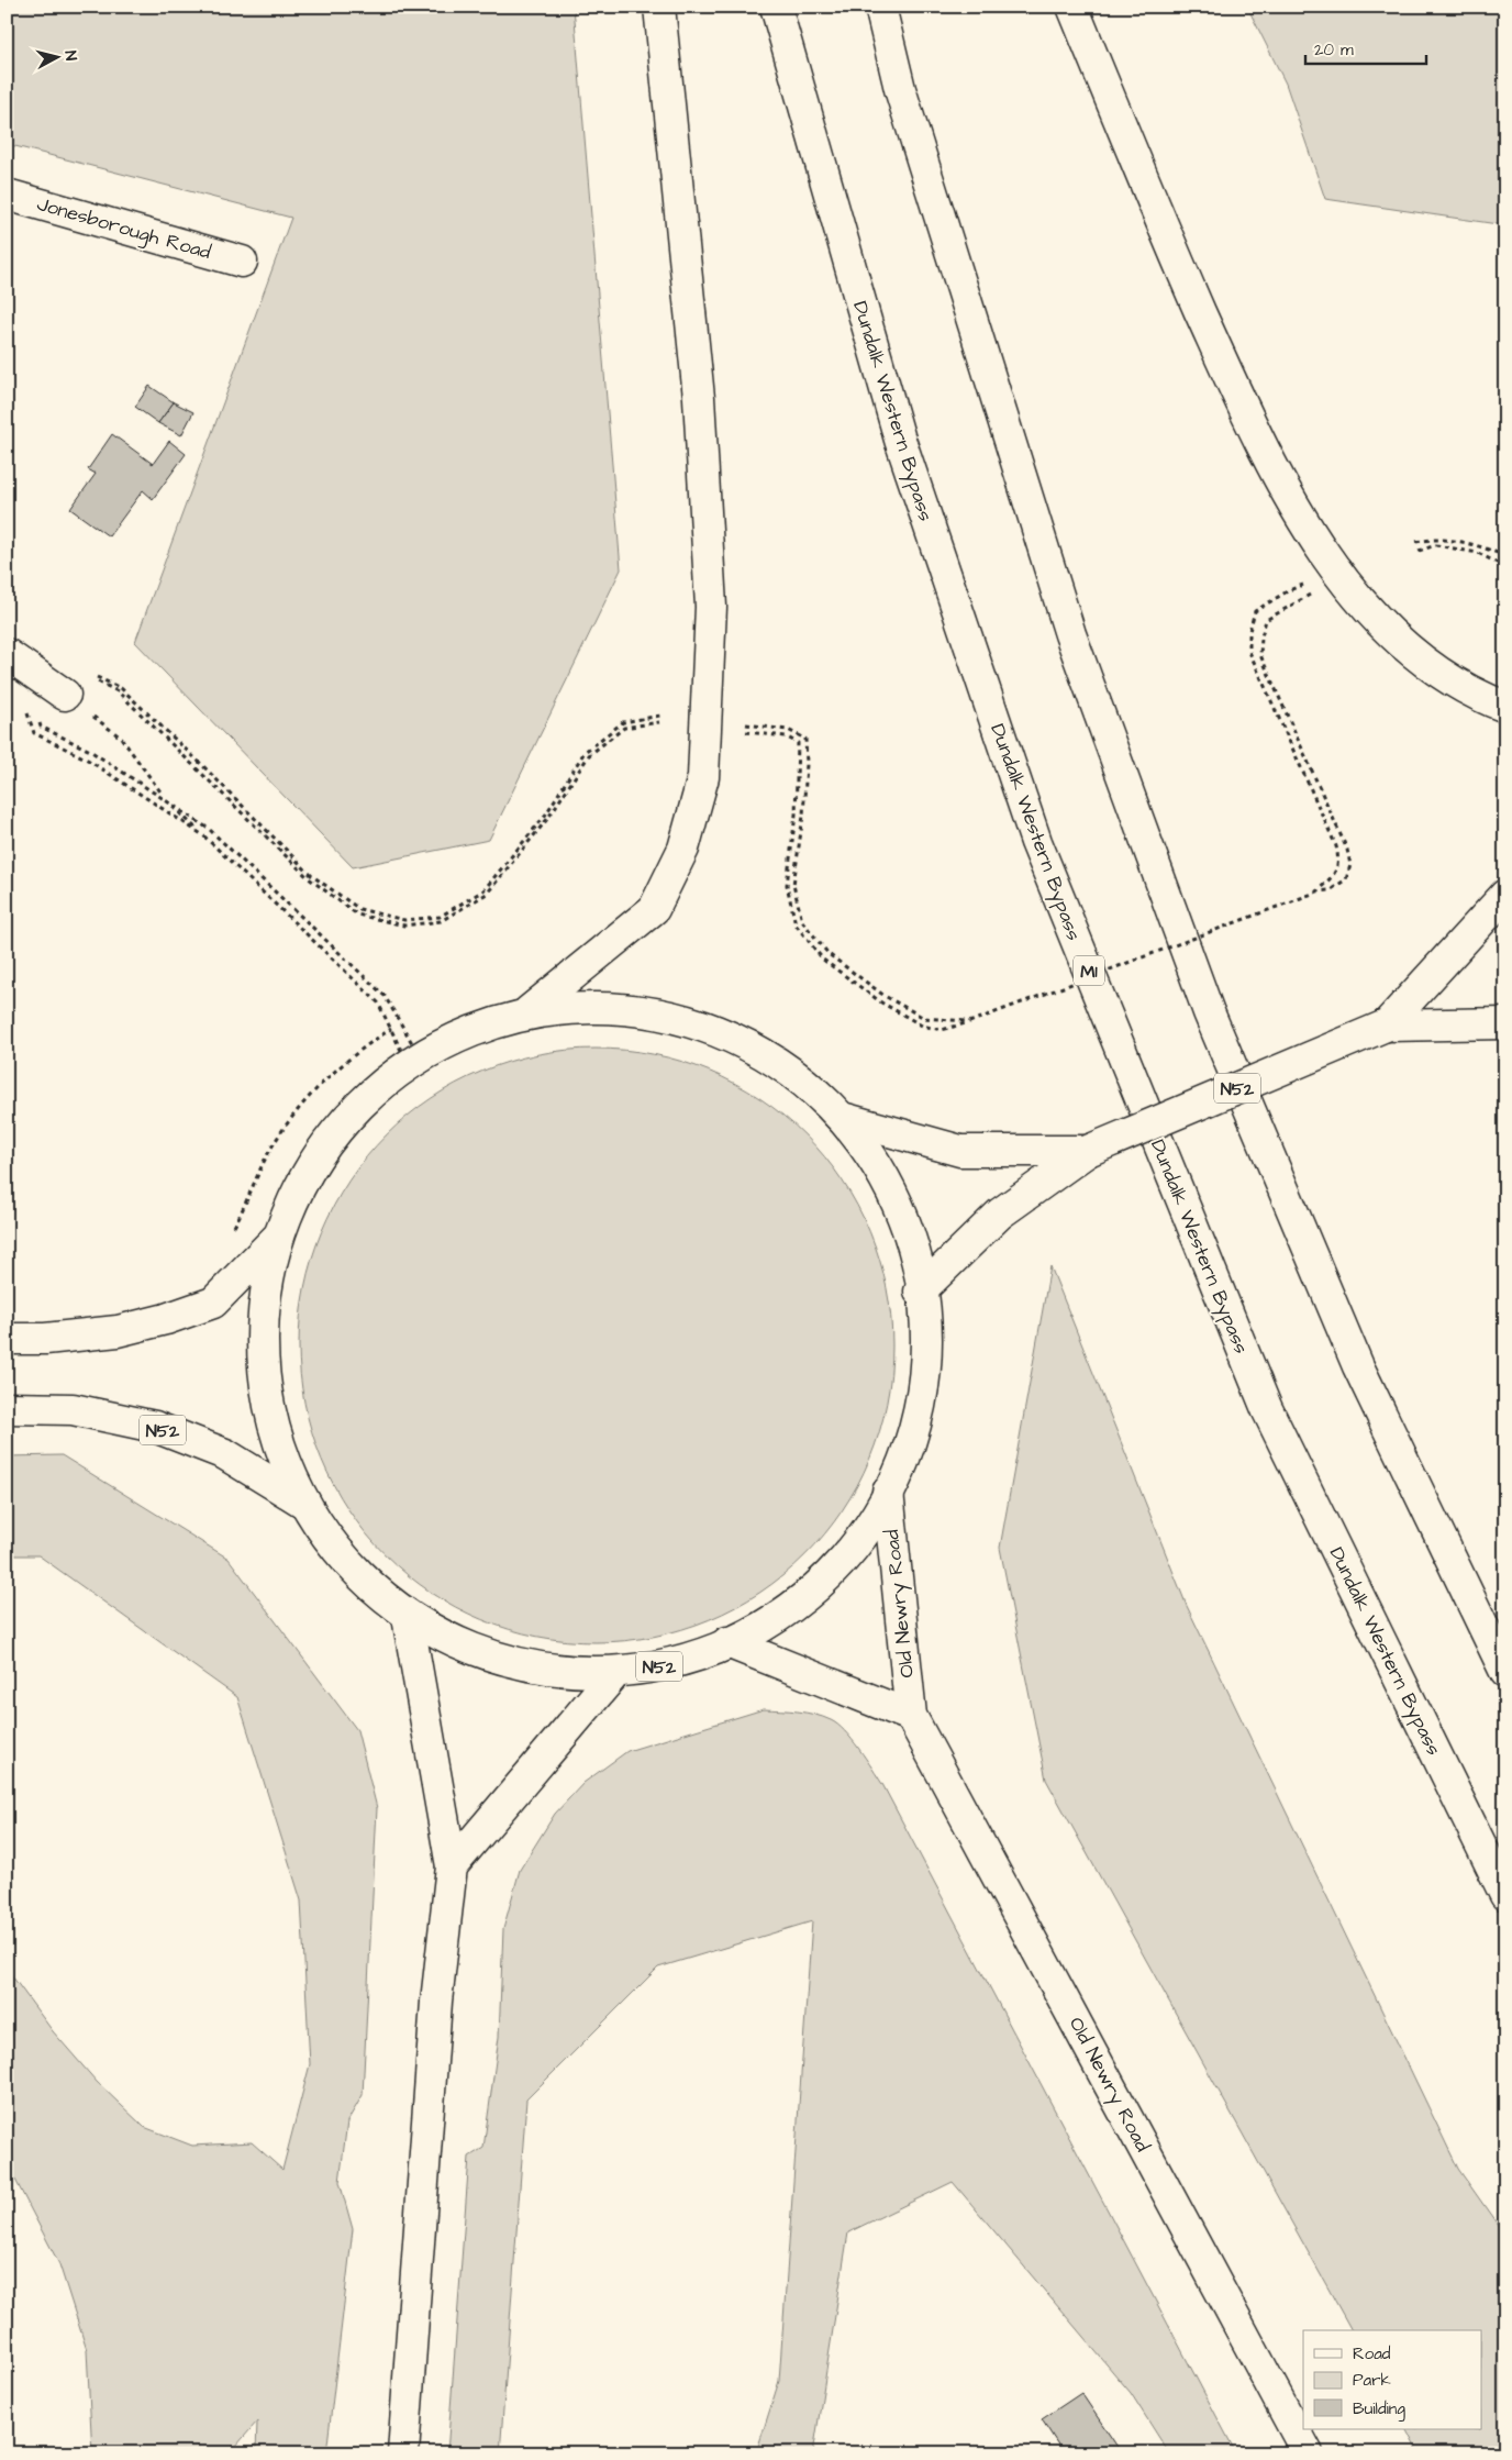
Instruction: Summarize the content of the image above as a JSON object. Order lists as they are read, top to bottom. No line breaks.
{"streets":{"main road":["Jonesborough Road","Dundalk Western Bypass","M1","N52","Old Newry Road"]},"crossings":[["N52","Old Newry Road"]],"legend":["Road","Park","Building"],"scale_bar":"20 m","north":"right"}
